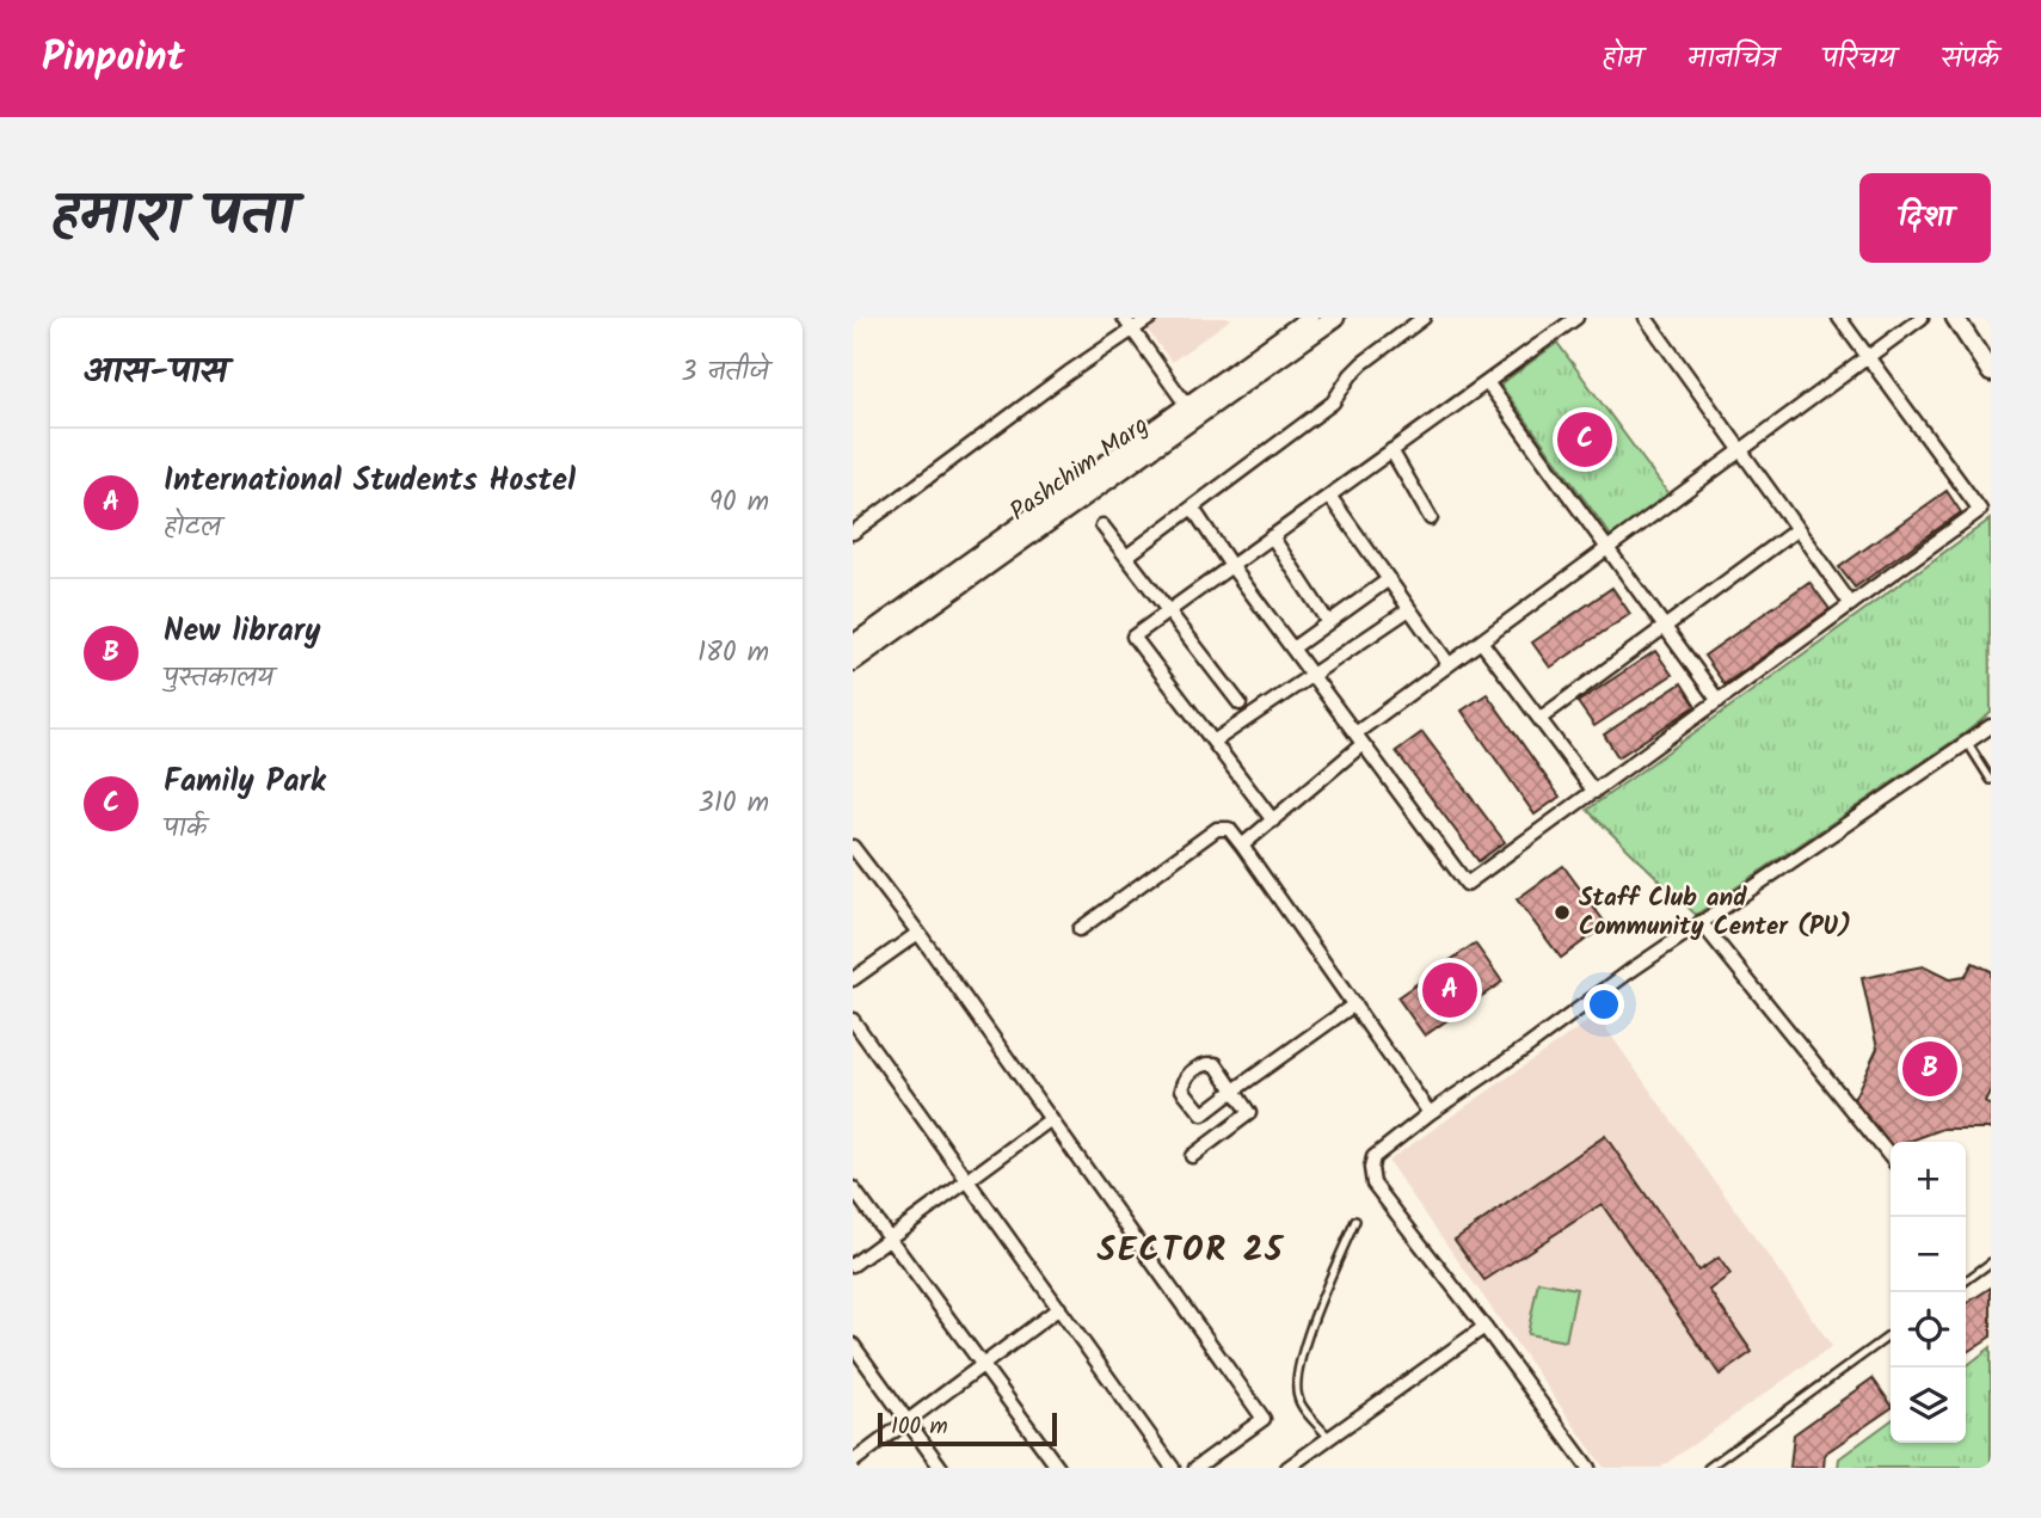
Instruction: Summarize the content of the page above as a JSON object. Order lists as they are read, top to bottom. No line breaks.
{"streets":{"main road":["Pashchim Marg"]},"districts":["SECTOR 25"],"places":["Staff Club and Community Center (PU)"],"scale_bar":"100 m","page":{"header":"Pinpoint","nav":["होम","मानचित्र","परिचय","संपर्क"],"title":"हमारा पता","buttons":"दिशा","heading":["आस-पास","3 नतीजे"],"pins":["C","A","B"],"list":[{"mark":"A","name":"International Students Hostel","note":"होटल","value":"90 m"},{"mark":"B","name":"New library","note":"पुस्तकालय","value":"180 m"},{"mark":"C","name":"Family Park","note":"पार्क","value":"310 m"}],"map_buttons":["+","−"],"scale":"100 m"}}
